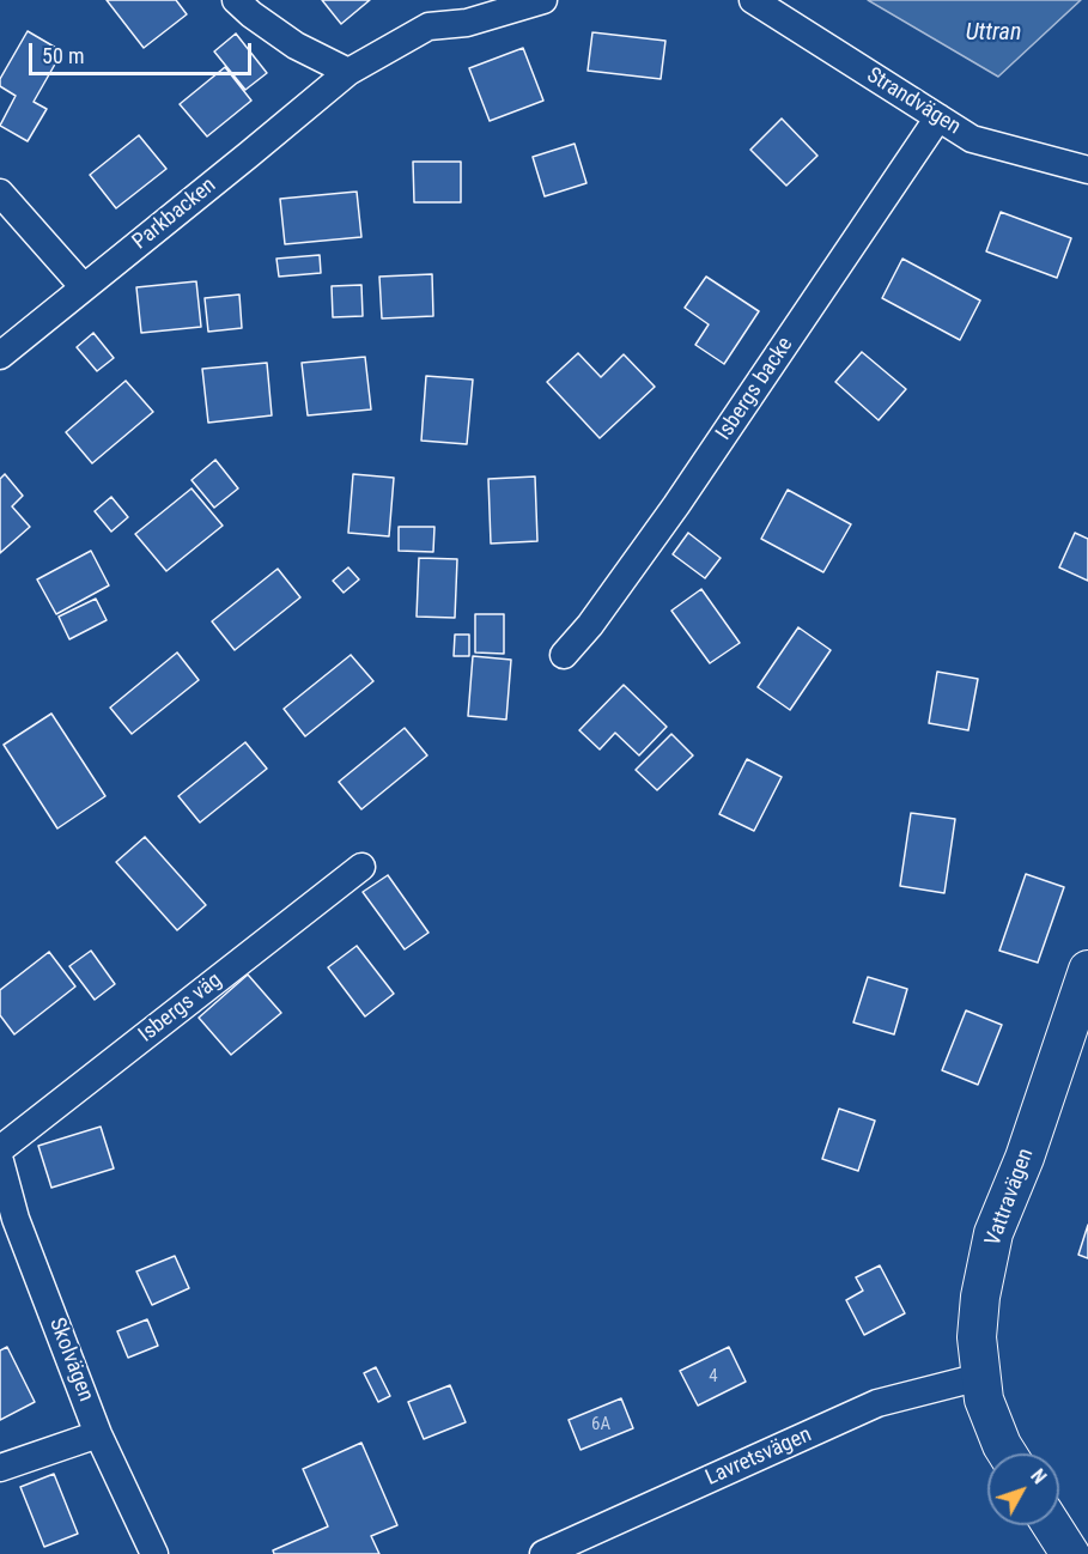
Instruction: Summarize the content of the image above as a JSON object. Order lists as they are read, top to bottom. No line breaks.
{"streets":{"street":["Strandvägen","Parkbacken","Isbergs backe","Isbergs väg","Vattravägen","Skolvägen","Lavretsvägen"]},"crossings":[["Strandvägen","Isbergs backe"],["Vattravägen","Lavretsvägen"]],"water":["Uttran"],"house_numbers":["4","6A"],"scale_bar":"50 m","north":"top right"}
